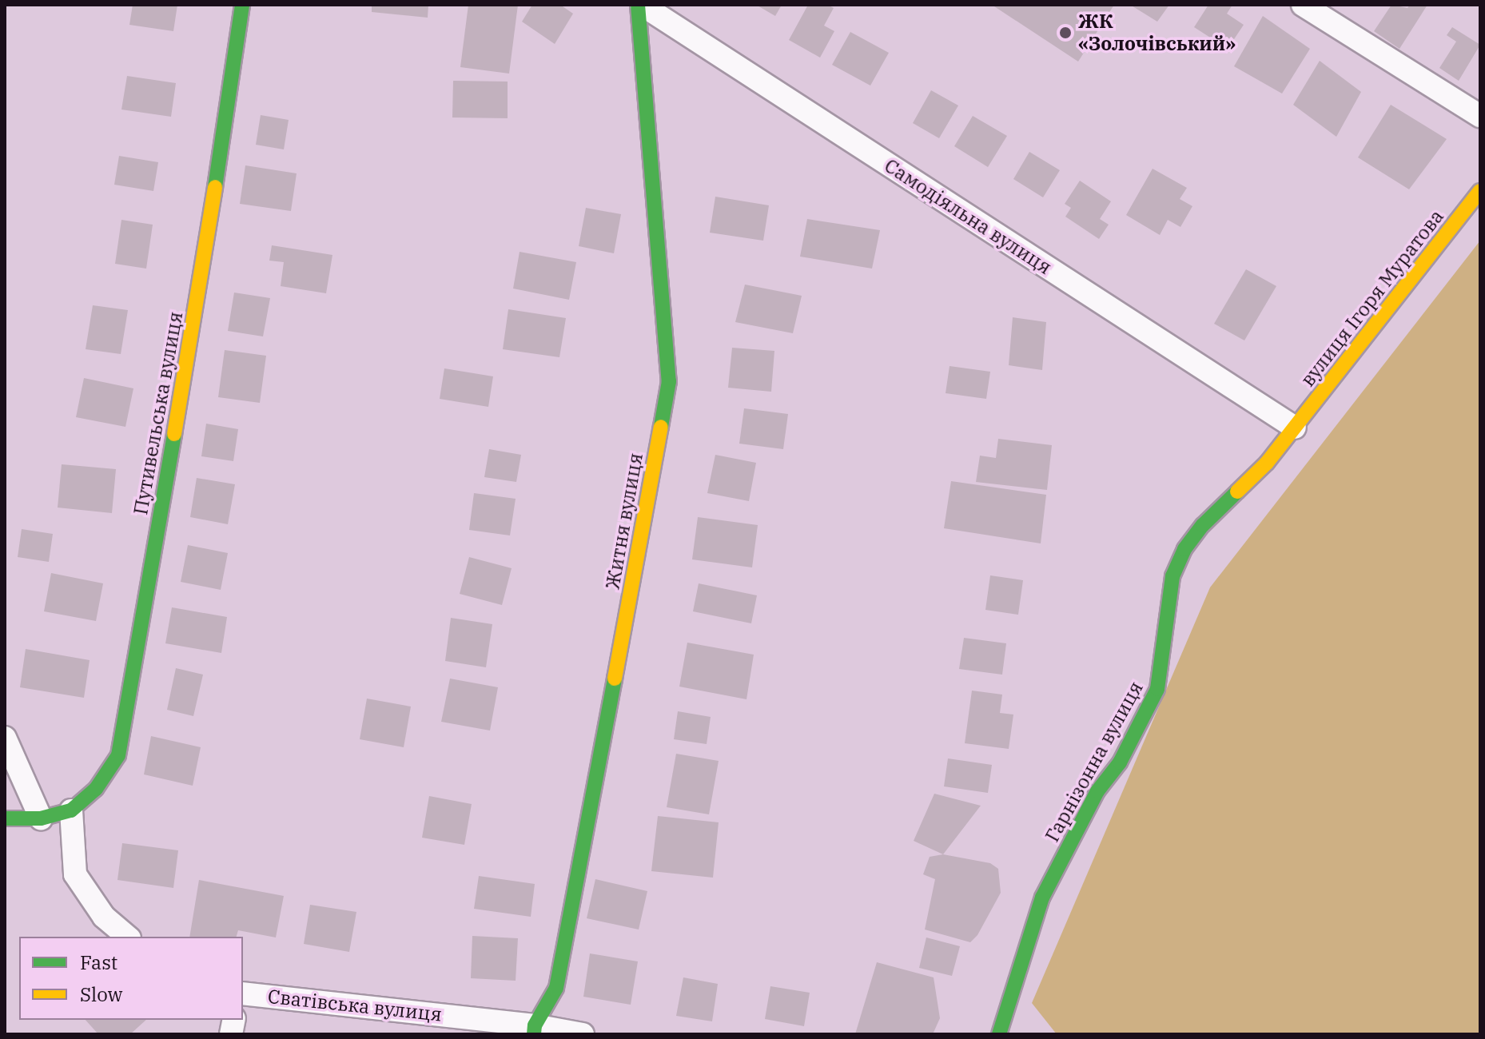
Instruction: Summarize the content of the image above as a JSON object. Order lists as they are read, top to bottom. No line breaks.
{"streets":{"street":["Самодіяльна вулиця","вулиця Ігоря Муратова","Путивельська вулиця","Житня вулиця","Гарнізонна вулиця","Сватівська вулиця"]},"crossings":[["Самодіяльна вулиця","вулиця Ігоря Муратова"],["Самодіяльна вулиця","Житня вулиця"],["Самодіяльна вулиця","Гарнізонна вулиця"],["вулиця Ігоря Муратова","Гарнізонна вулиця"],["Житня вулиця","Сватівська вулиця"]],"places":["ЖК «Золочівський»"],"legend":["Fast","Slow"]}
